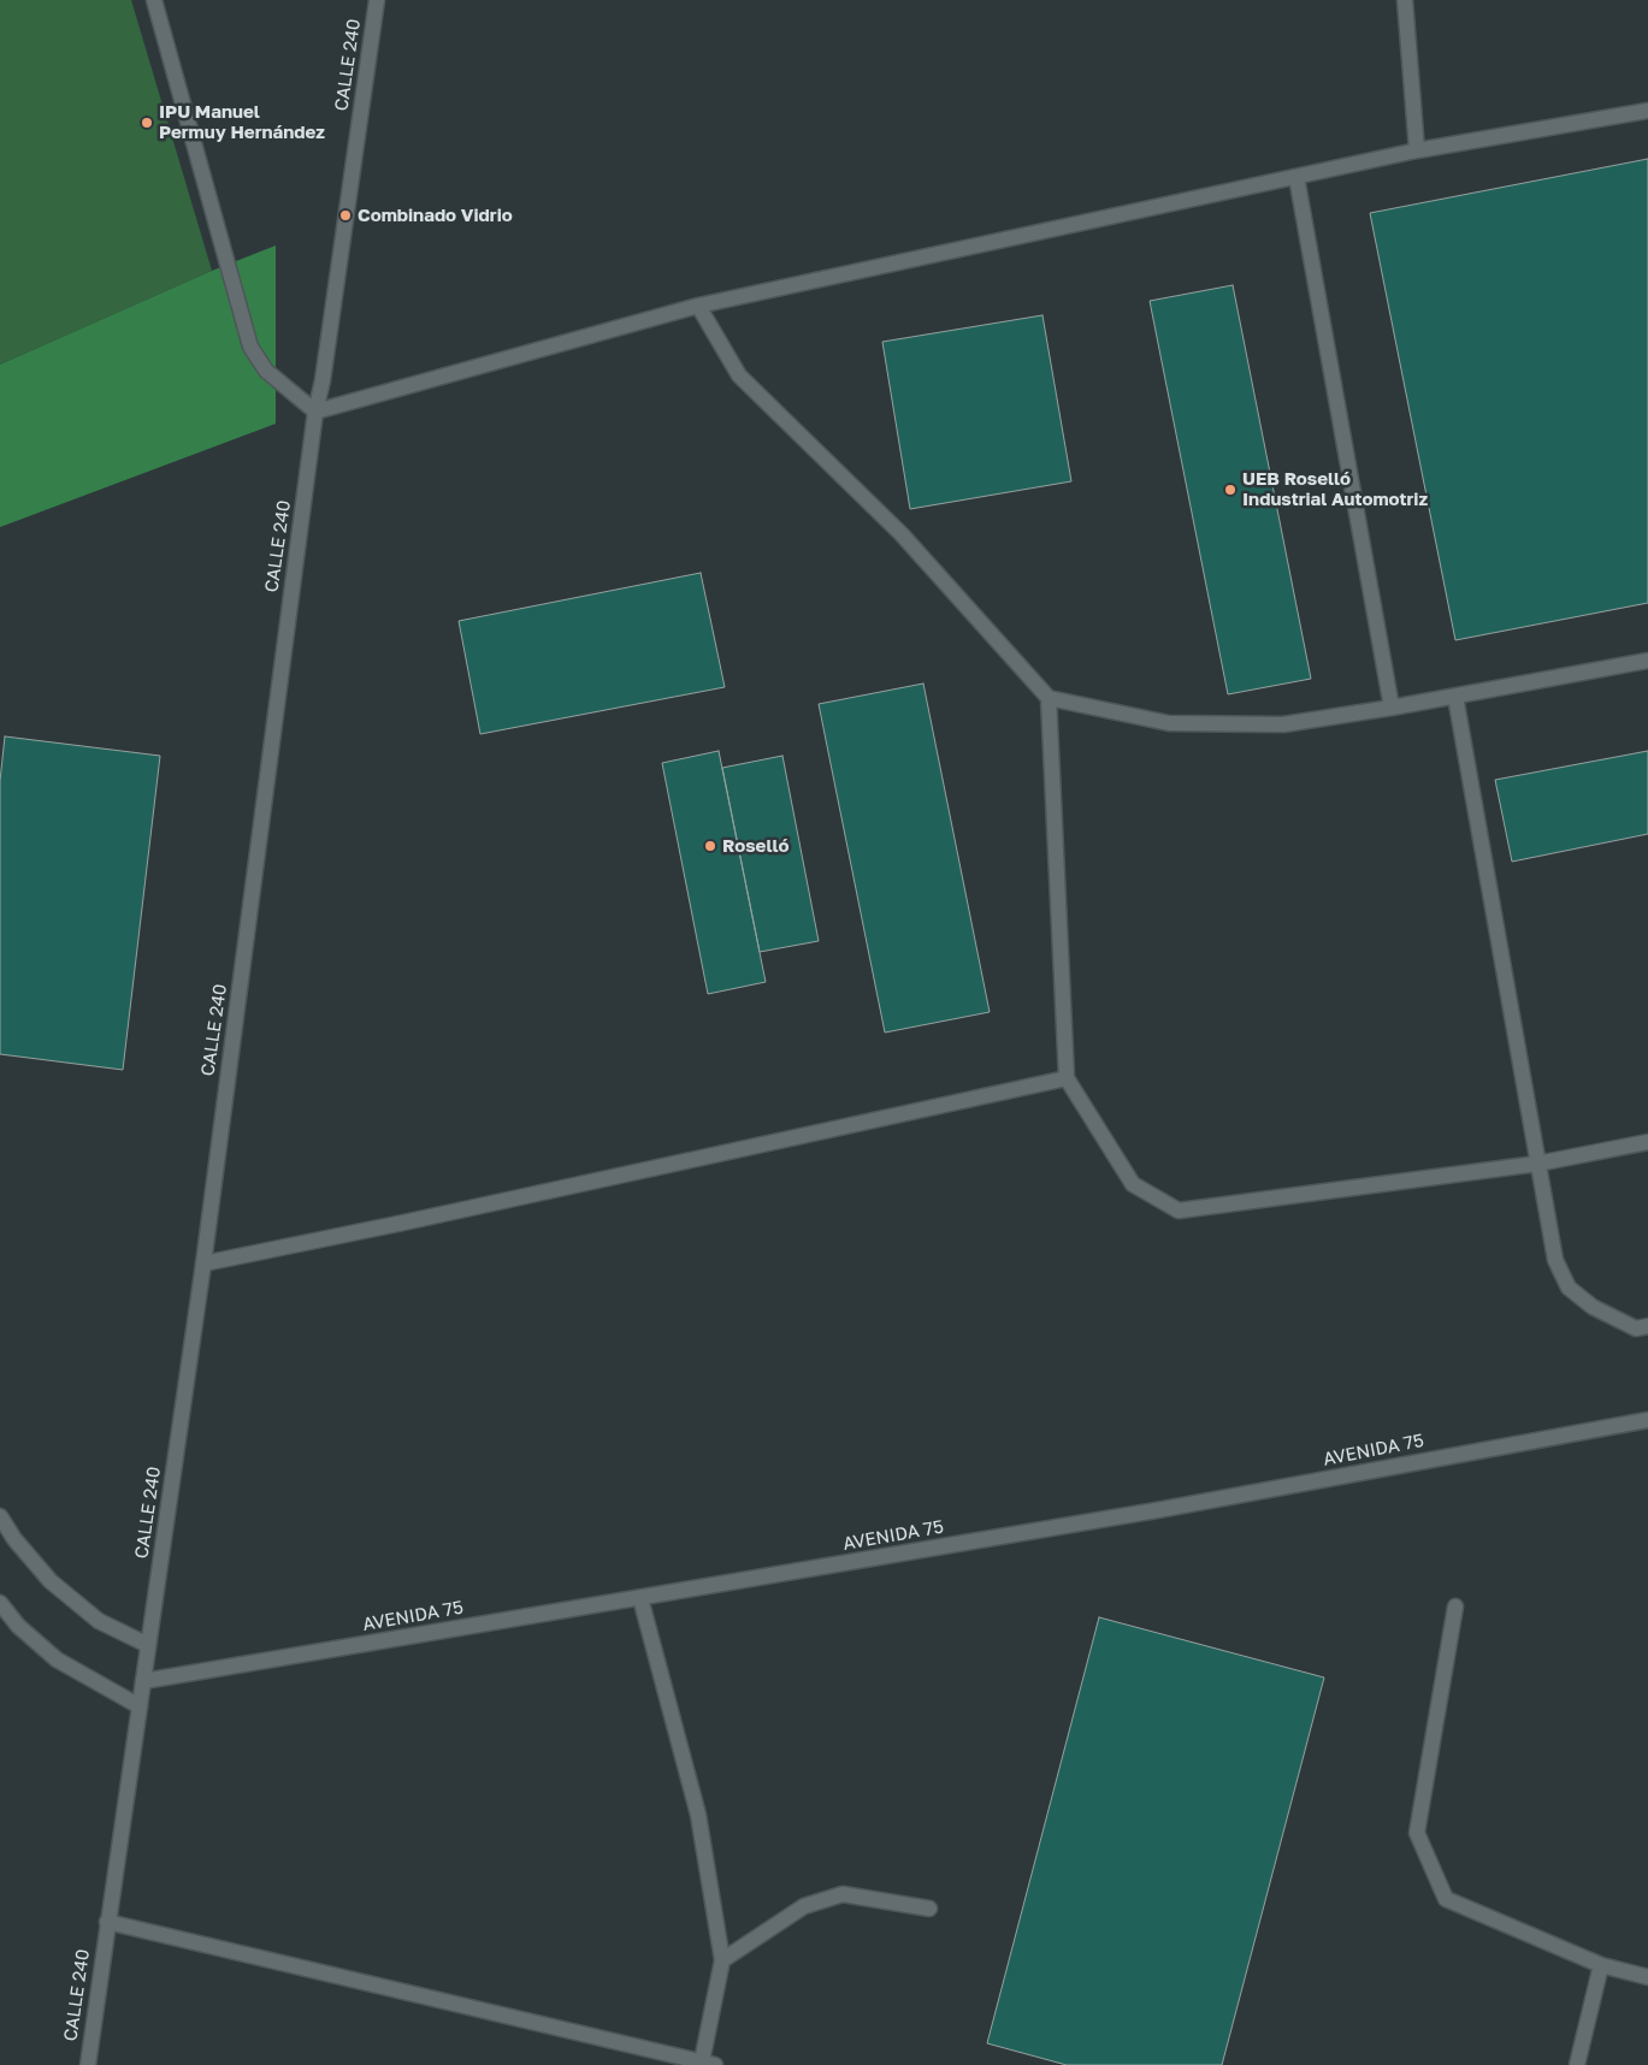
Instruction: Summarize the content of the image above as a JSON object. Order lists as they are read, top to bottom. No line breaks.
{"streets":{"street":["CALLE 240","AVENIDA 75"]},"crossings":[["CALLE 240","AVENIDA 75"]],"places":["IPU Manuel Permuy Hernández","Combinado Vidrio","UEB Roselló Industrial Automotriz","Roselló"]}
